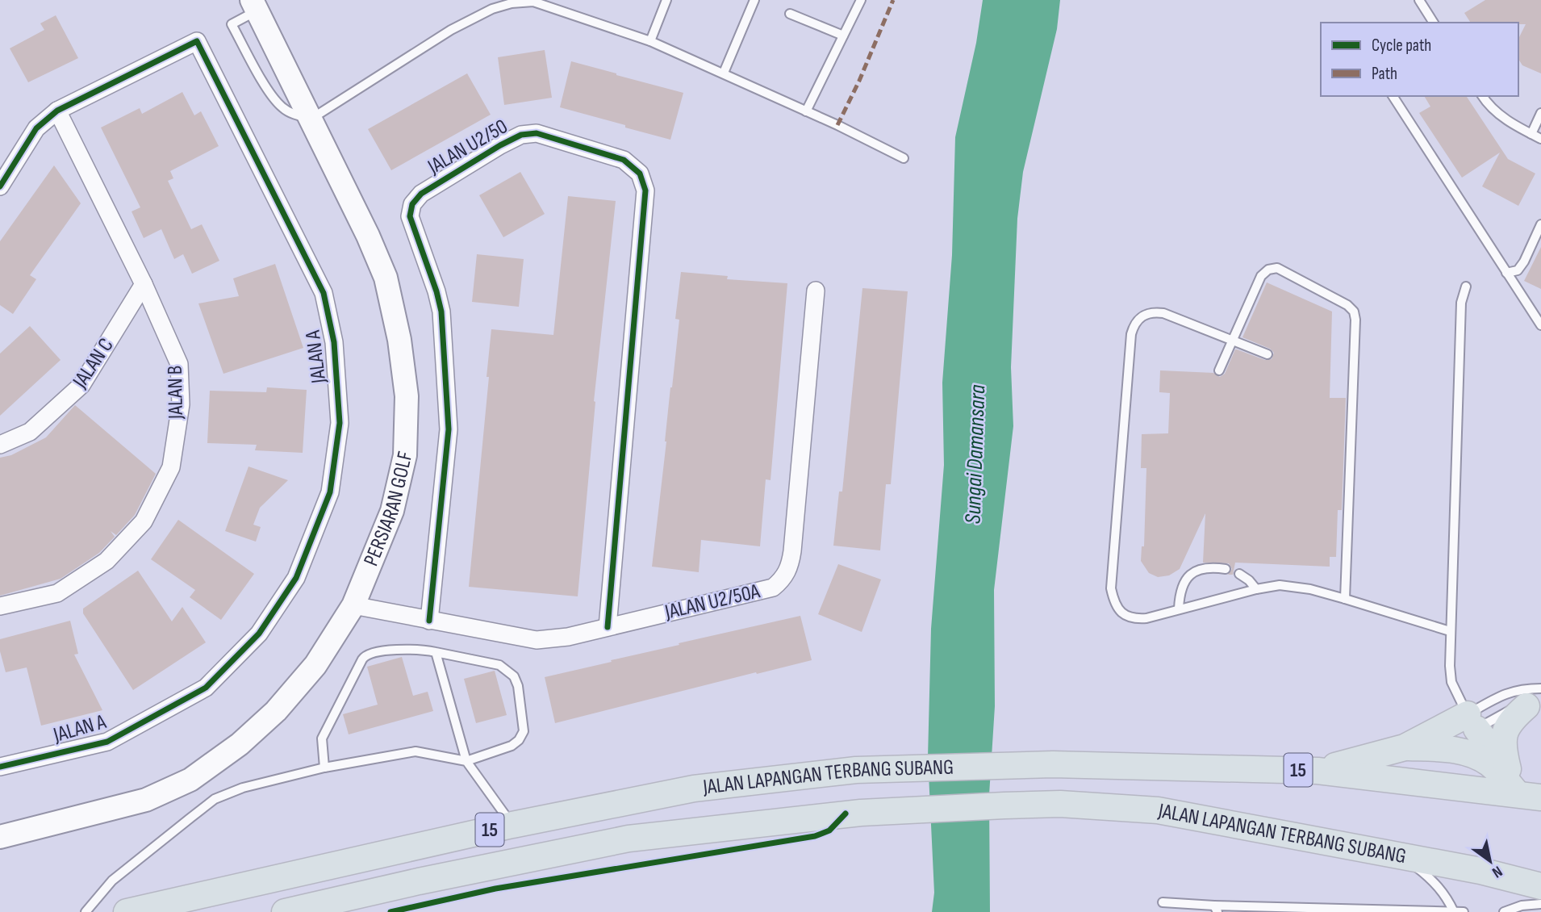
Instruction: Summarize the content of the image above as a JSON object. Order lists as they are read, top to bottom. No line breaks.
{"streets":{"main road":["15","JALAN LAPANGAN TERBANG SUBANG"],"street":["JALAN U2/50","JALAN A","JALAN C","JALAN B","PERSIARAN GOLF","JALAN U2/50A"]},"crossings":[["JALAN U2/50","JALAN U2/50A"],["JALAN A","JALAN B"],["JALAN C","JALAN B"],["PERSIARAN GOLF","JALAN U2/50A"]],"water":["Sungai Damansara"],"legend":["Cycle path","Path"],"north":"bottom right"}
